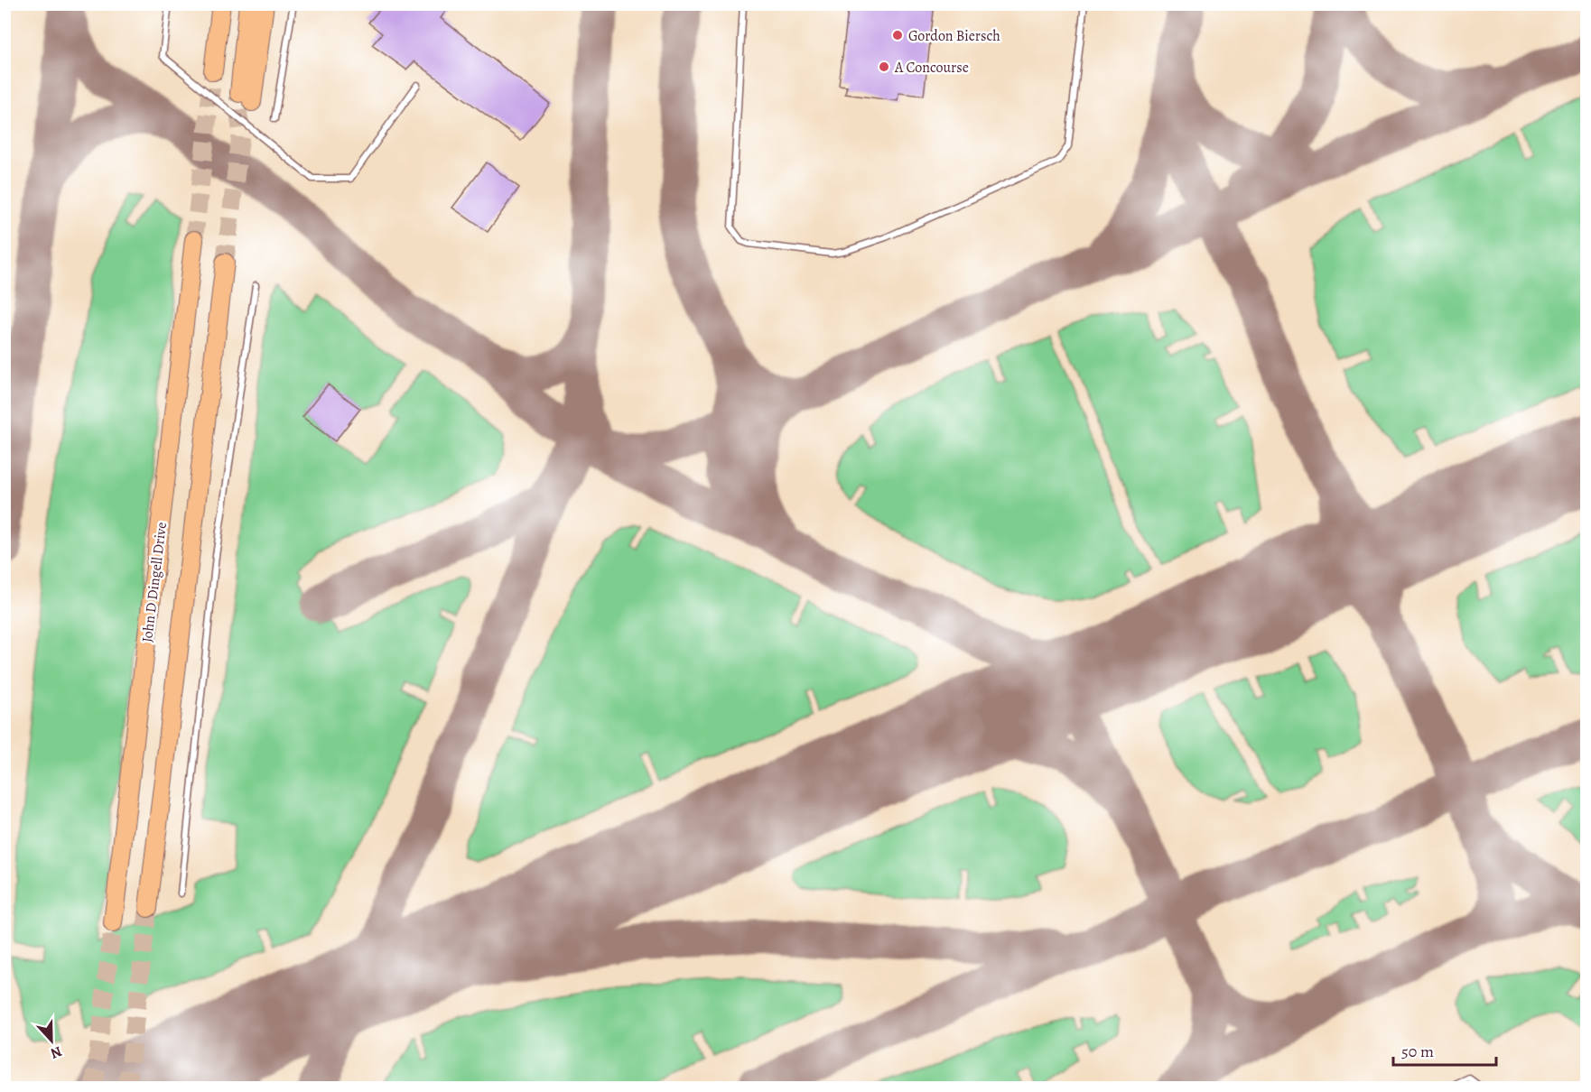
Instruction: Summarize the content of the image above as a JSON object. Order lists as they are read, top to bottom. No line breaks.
{"streets":{"highway":["John D Dingell Drive"]},"places":["Gordon Biersch","A Concourse"],"scale_bar":"50 m","north":"bottom"}
